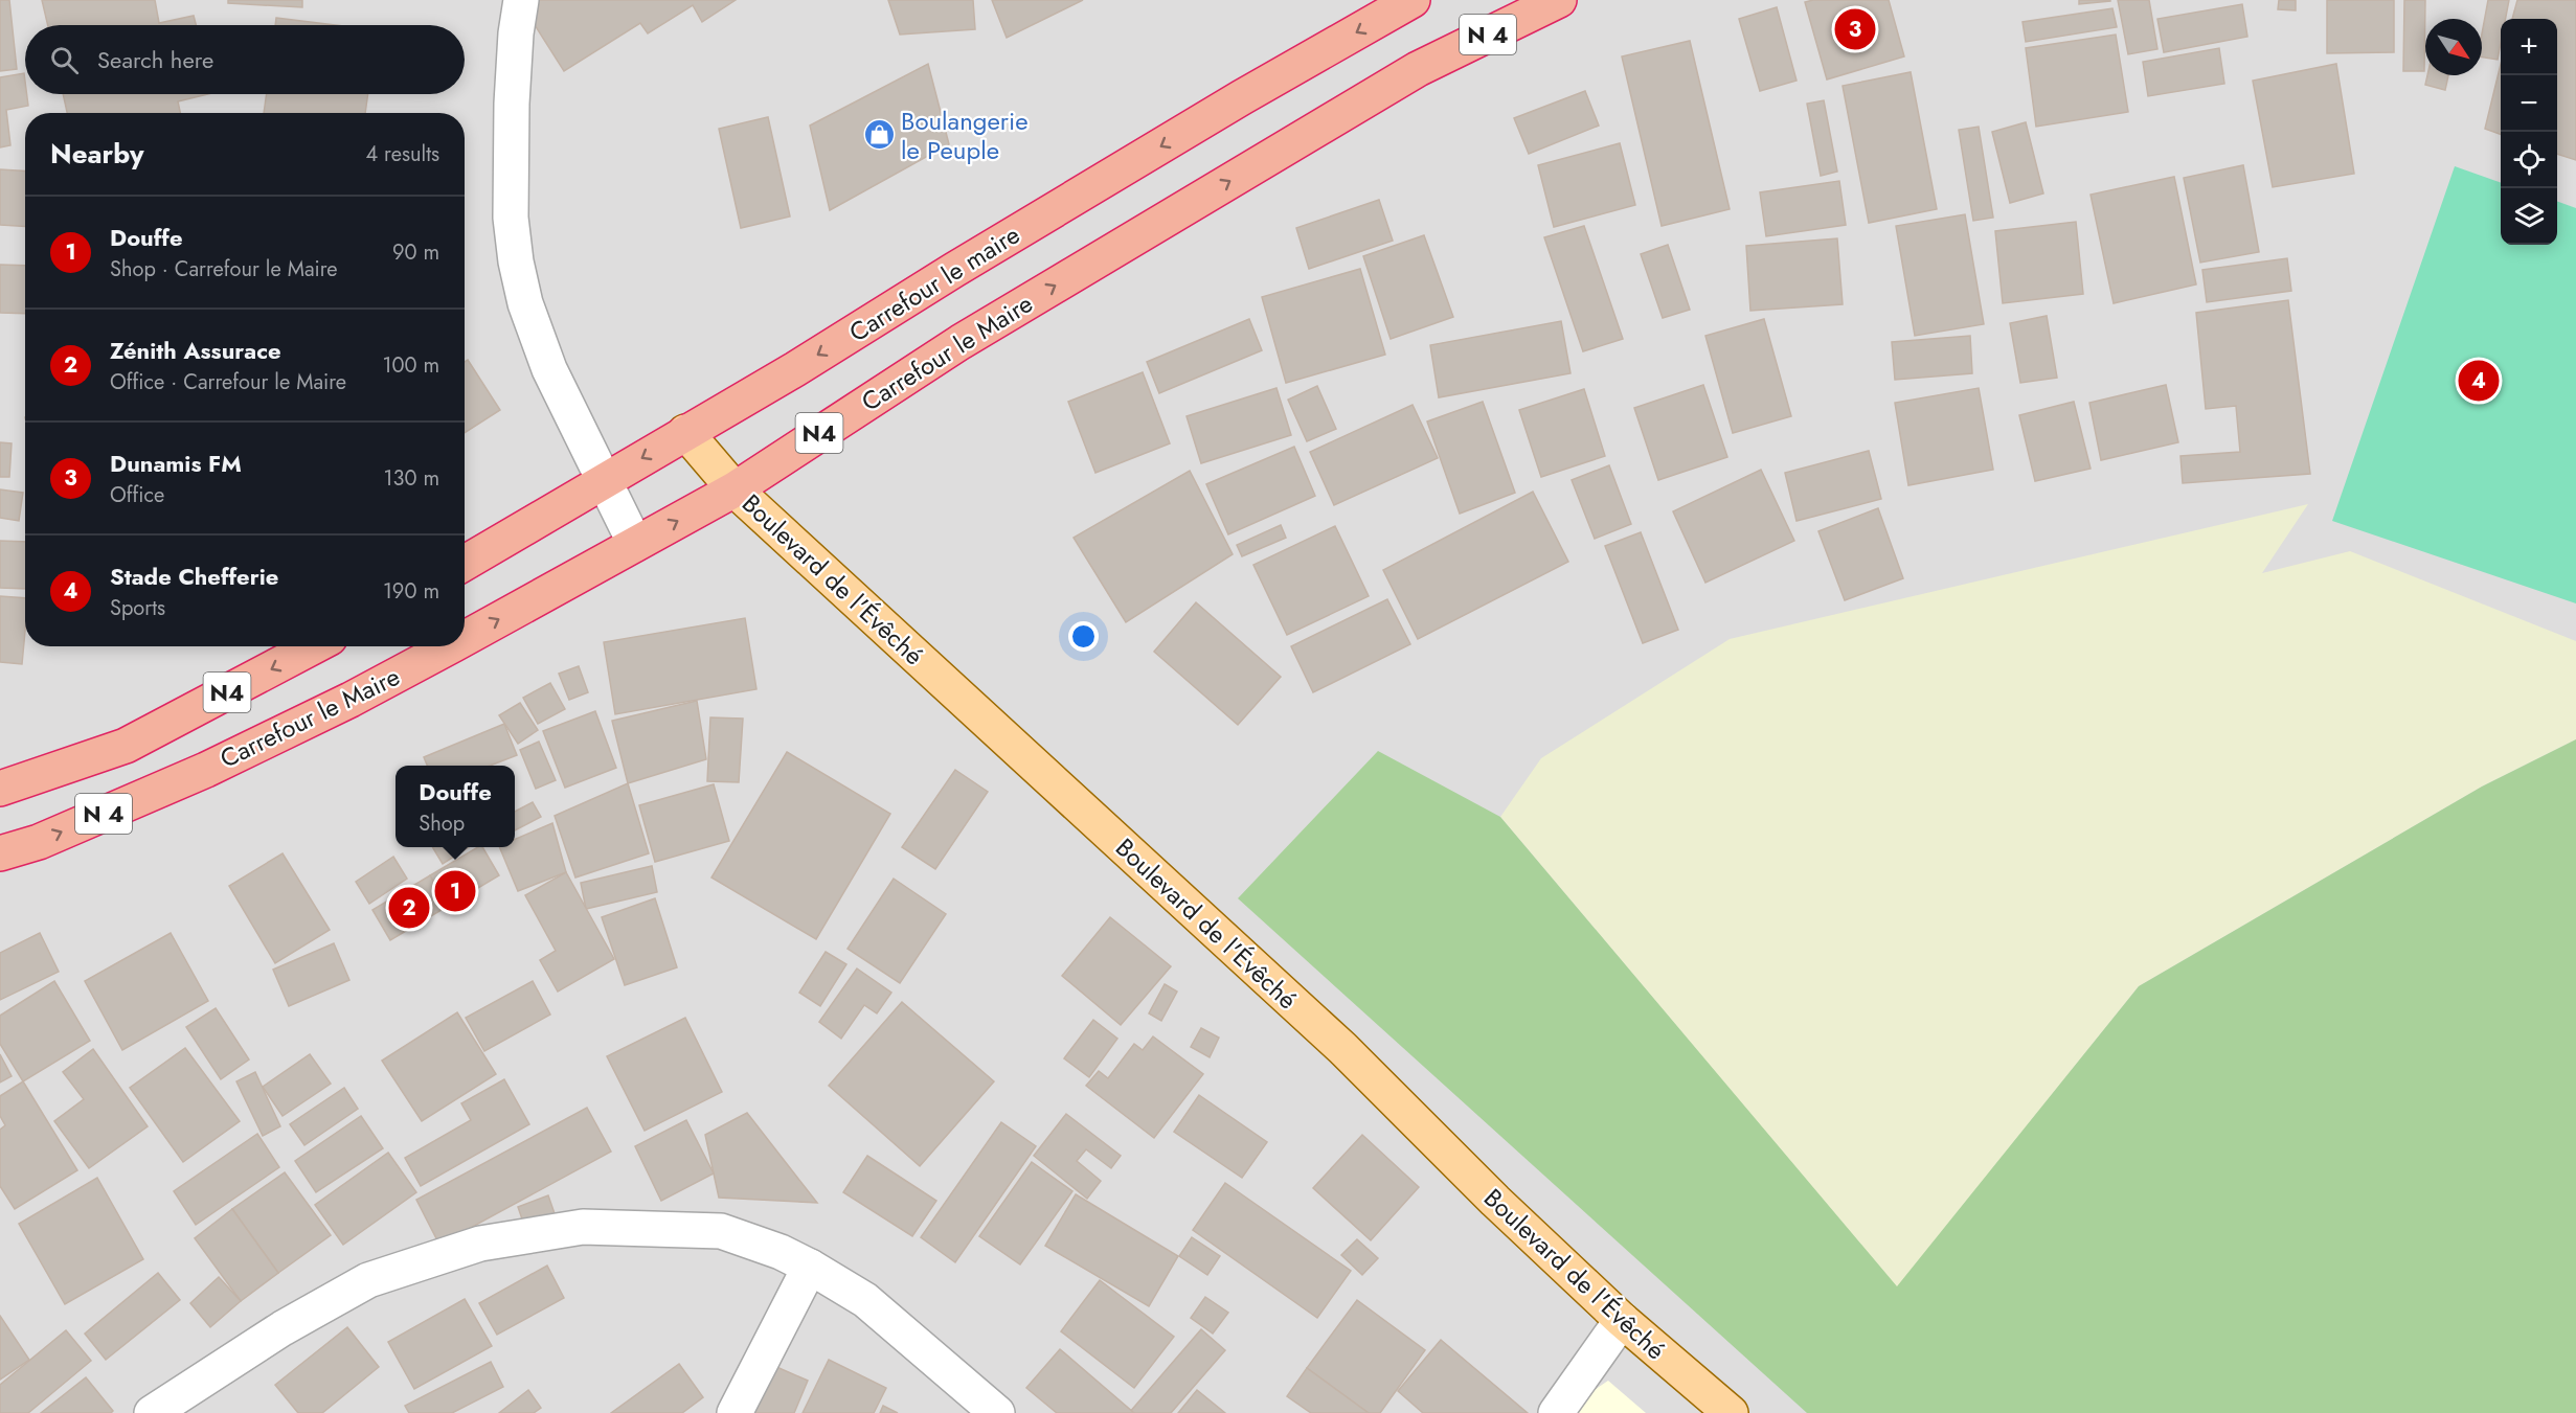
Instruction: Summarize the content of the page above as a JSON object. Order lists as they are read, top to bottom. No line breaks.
{"streets":{"highway":["N 4","Carrefour le maire","Carrefour le Maire","N4"],"main road":["Boulevard de l'Évêché"]},"crossings":[["N 4","Carrefour le Maire"],["N 4","N4"],["Carrefour le maire","Boulevard de l'Évêché"],["Carrefour le Maire","Boulevard de l'Évêché"]],"one_way":["Carrefour le maire","Carrefour le Maire"],"places":{"shop":["Boulangerie le Peuple"]},"north":"bottom right","page":{"pins":["3","4","1","2"],"map_buttons":["+","−"],"search":"Search here","heading":["Nearby","4 results"],"list":[{"mark":"1","name":"Douffe","note":"Shop · Carrefour le Maire","value":"90 m"},{"mark":"2","name":"Zénith Assurace","note":"Office · Carrefour le Maire","value":"100 m"},{"mark":"3","name":"Dunamis FM","note":"Office","value":"130 m"},{"mark":"4","name":"Stade Chefferie","note":"Sports","value":"190 m"}],"popup":["Douffe","Shop"]}}
